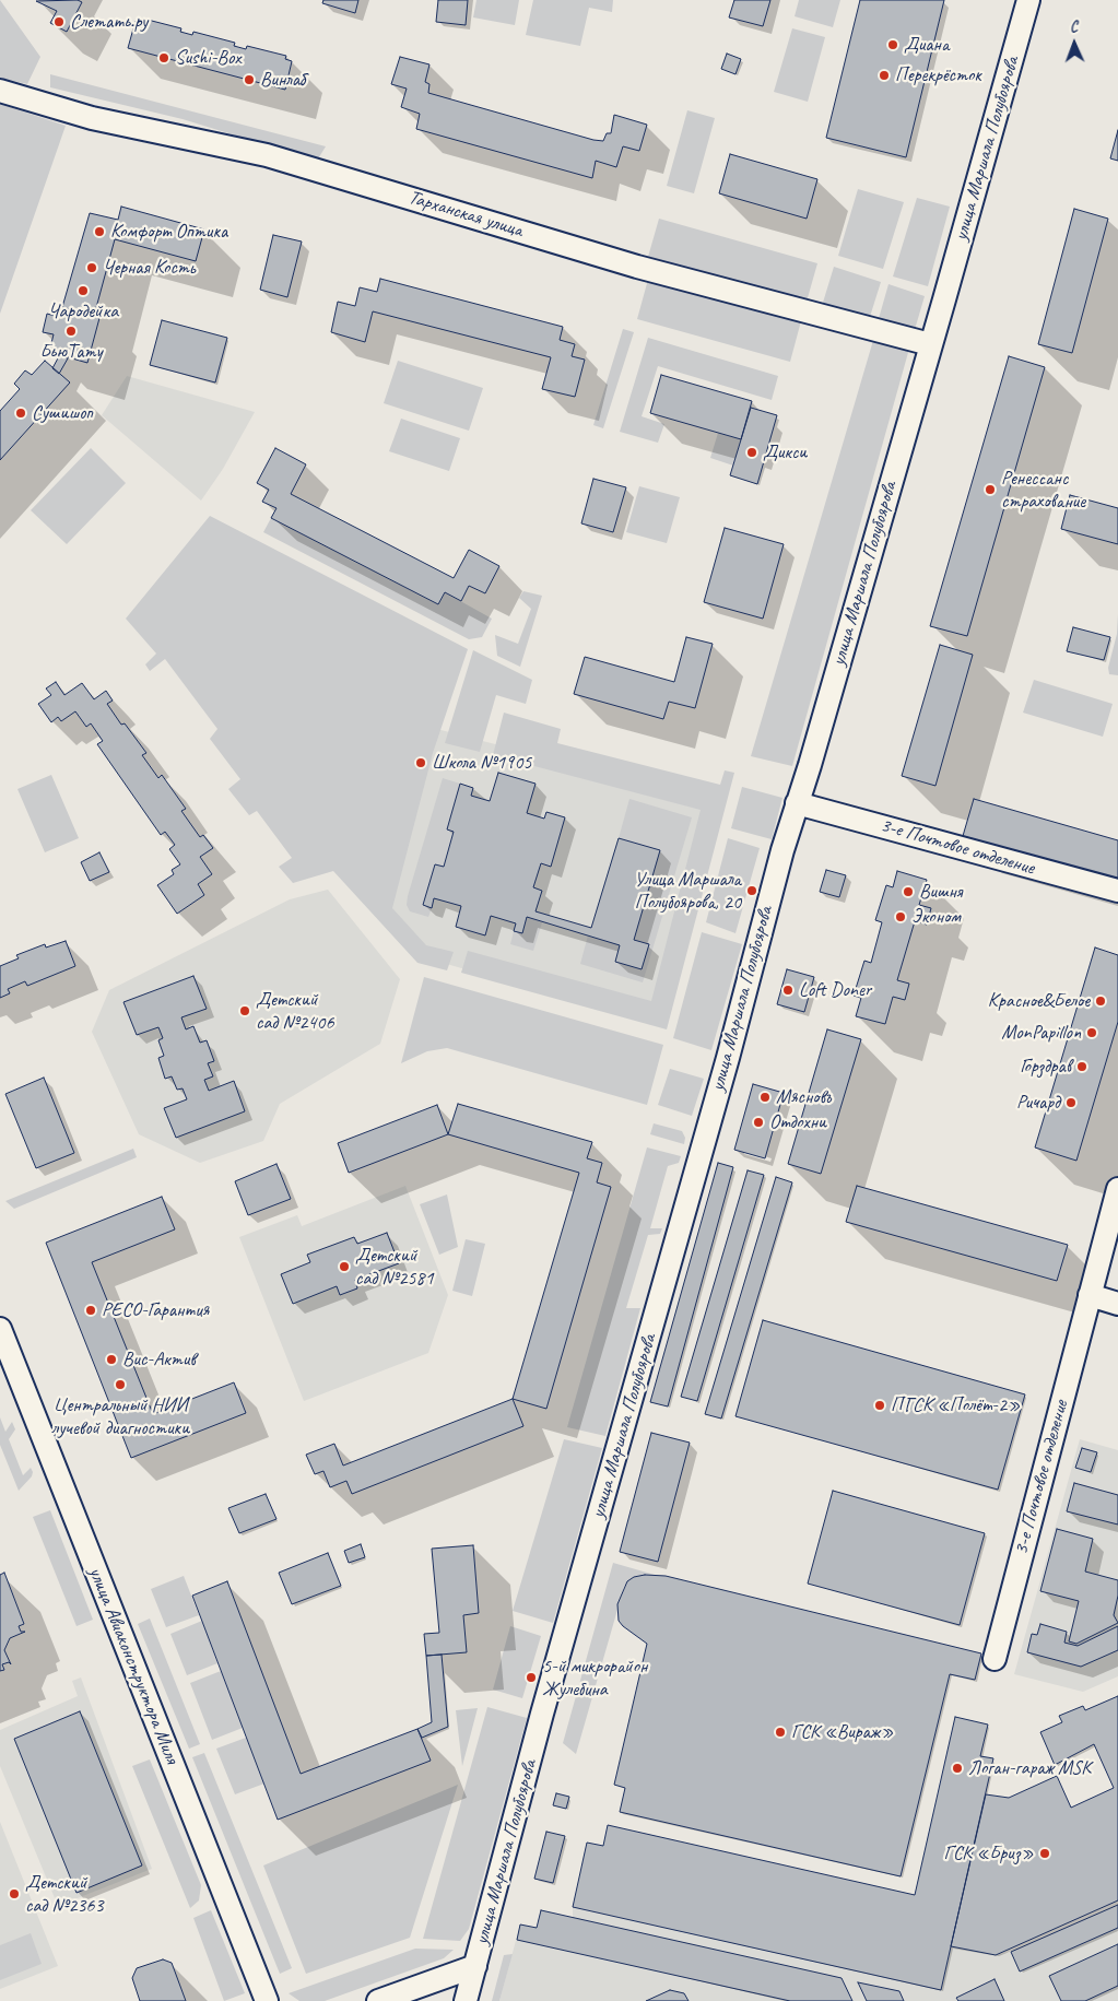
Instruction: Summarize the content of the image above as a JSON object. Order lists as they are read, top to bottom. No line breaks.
{"streets":{"street":["улица Маршала Полубоярова","Тарханская улица","3-е Почтовое отделение","улица Авиаконструктора Миля"]},"crossings":[["улица Маршала Полубоярова","Тарханская улица"],["улица Маршала Полубоярова","3-е Почтовое отделение"]],"places":["Слетать.ру","Диана","Sushi-Box","Перекрёсток","Винлаб","Комфорт Оптика","Черная Кость","Чародейка","БьюТату","Сушишоп","Дикси","Ренессанс страхование","Школа №1905","Улица Маршала Полубоярова, 20","Вишня","Эконом","Loft Doner","Красное&Белое","Детский сад №2406","MonPapillon","Горздрав","Мясновъ","Ричард","Отдохни","Детский сад №2581","РЕСО-Гарантия","Вис-Актив","Центральный НИИ лучевой диагностики","ПГСК «Полёт-2»","5-й микрорайон Жулебина","ГСК «Вираж»","Логан-гараж MSK","ГСК «Бриз»","Детский сад №2363"],"north":"top"}
